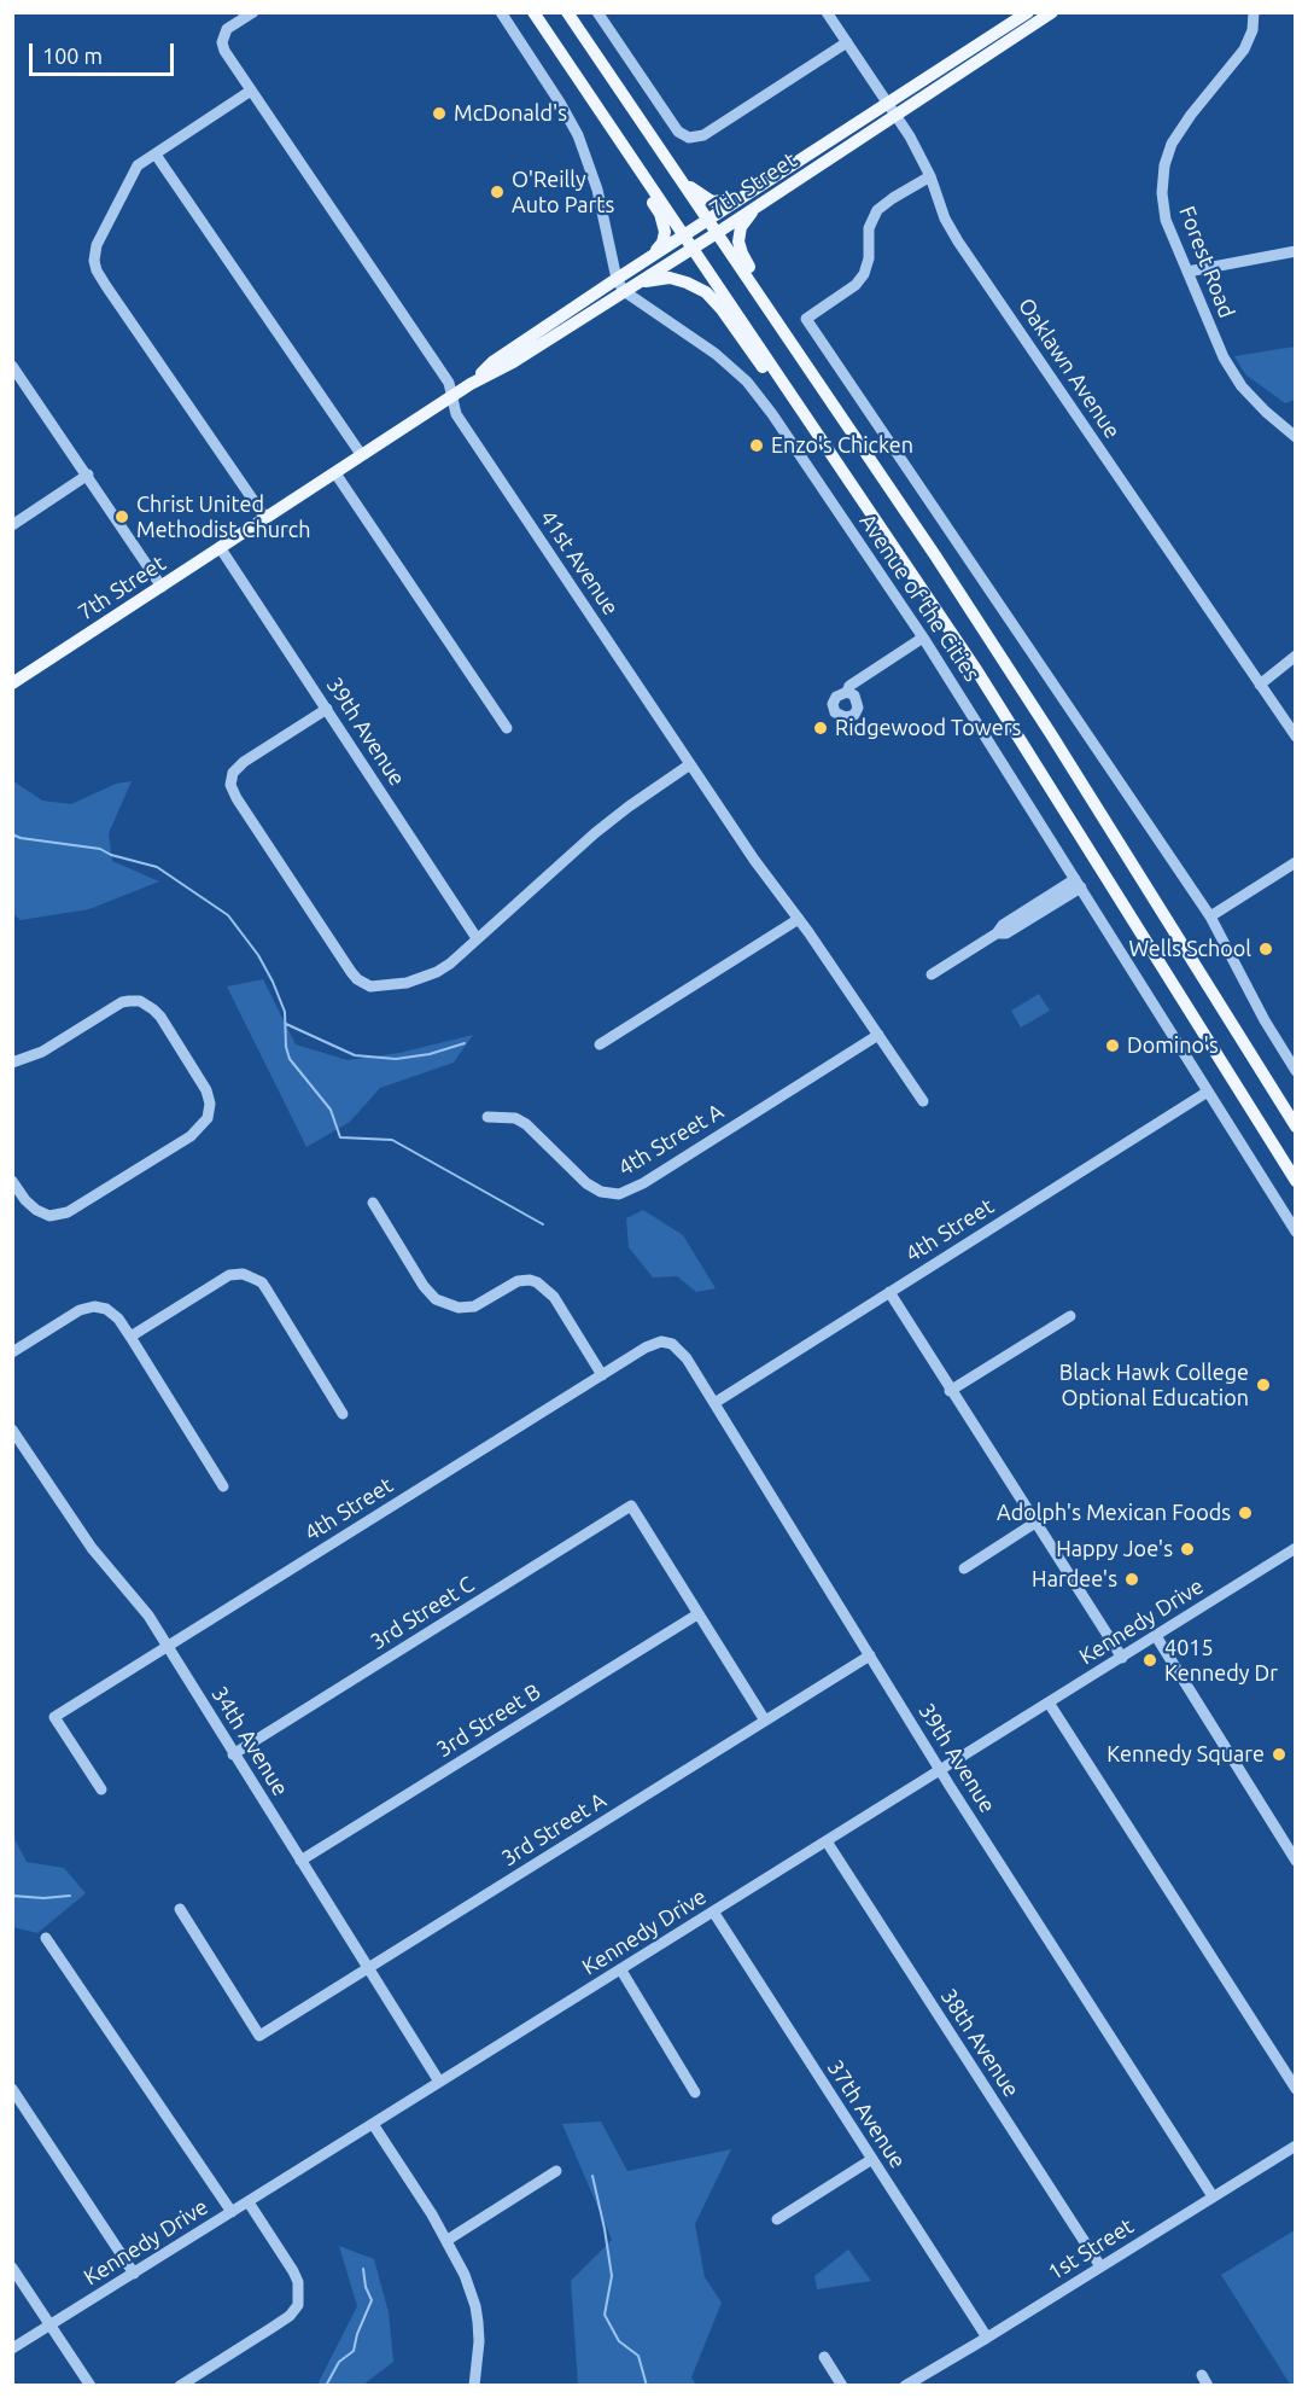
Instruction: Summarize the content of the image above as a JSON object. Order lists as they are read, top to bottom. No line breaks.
{"streets":{"main road":["7th Street","Avenue of the Cities"],"street":["Forest Road","Oaklawn Avenue","41st Avenue","39th Avenue","4th Street A","4th Street","3rd Street C","Kennedy Drive","3rd Street B","34th Avenue","3rd Street A","38th Avenue","37th Avenue","1st Street"]},"crossings":[["7th Street","Oaklawn Avenue"],["7th Street","41st Avenue"],["7th Street","Avenue of the Cities"],["7th Street","39th Avenue"],["41st Avenue","4th Street A"],["Avenue of the Cities","4th Street"],["39th Avenue","4th Street"],["39th Avenue","Kennedy Drive"],["39th Avenue","3rd Street A"],["39th Avenue","1st Street"],["4th Street","34th Avenue"],["3rd Street C","3rd Street B"],["3rd Street C","34th Avenue"],["Kennedy Drive","34th Avenue"],["Kennedy Drive","38th Avenue"],["Kennedy Drive","37th Avenue"],["3rd Street B","34th Avenue"],["34th Avenue","3rd Street A"],["38th Avenue","1st Street"],["37th Avenue","1st Street"]],"places":["McDonald's","O'Reilly Auto Parts","Enzo's Chicken","Christ United Methodist Church","Ridgewood Towers","Wells School","Domino's","Black Hawk College Optional Education","Adolph's Mexican Foods","Happy Joe's","Hardee's","4015 Kennedy Dr","Kennedy Square"],"scale_bar":"100 m"}
